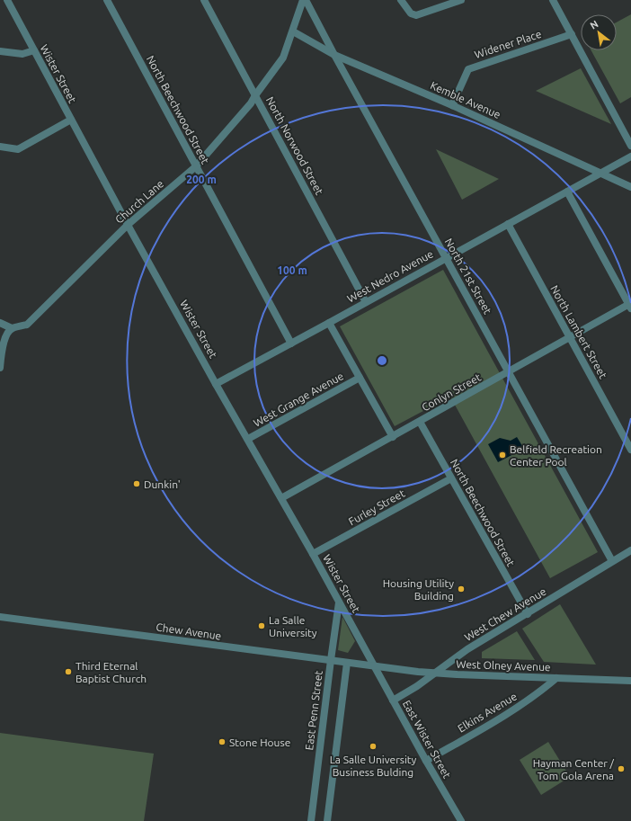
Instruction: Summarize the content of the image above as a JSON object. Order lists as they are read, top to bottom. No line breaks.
{"streets":{"street":["Widener Place","Wister Street","Kemble Avenue","North Beechwood Street","North Norwood Street","Church Lane","West Nedro Avenue","North 21st Street","North Lambert Street","Conlyn Street","West Grange Avenue","Furley Street","West Chew Avenue","Chew Avenue","West Olney Avenue","East Penn Street","Elkins Avenue","East Wister Street"]},"crossings":[["Widener Place","Kemble Avenue"],["Wister Street","Church Lane"],["Wister Street","West Nedro Avenue"],["Wister Street","Conlyn Street"],["Wister Street","West Grange Avenue"],["Wister Street","Furley Street"],["Wister Street","Chew Avenue"],["Wister Street","West Olney Avenue"],["Wister Street","East Penn Street"],["Wister Street","East Wister Street"],["Kemble Avenue","Church Lane"],["Kemble Avenue","West Nedro Avenue"],["Kemble Avenue","North 21st Street"],["North Beechwood Street","Church Lane"],["North Beechwood Street","West Nedro Avenue"],["North Beechwood Street","Conlyn Street"],["North Beechwood Street","Furley Street"],["North Beechwood Street","West Chew Avenue"],["North Norwood Street","Church Lane"],["North Norwood Street","West Nedro Avenue"],["West Nedro Avenue","North 21st Street"],["West Nedro Avenue","North Lambert Street"],["North 21st Street","Conlyn Street"],["North 21st Street","West Chew Avenue"],["North Lambert Street","Conlyn Street"],["West Chew Avenue","West Olney Avenue"],["West Chew Avenue","East Wister Street"],["Chew Avenue","West Olney Avenue"],["Chew Avenue","East Penn Street"],["Chew Avenue","East Wister Street"],["West Olney Avenue","Elkins Avenue"],["West Olney Avenue","East Wister Street"],["Elkins Avenue","East Wister Street"]],"places":["Belfield Recreation Center Pool","Dunkin'","Housing Utility Building","La Salle University","Third Eternal Baptist Church","Stone House","La Salle University Business Bulding","Hayman Center / Tom Gola Arena"],"north":"top left","rings":["200 m","100 m"]}
